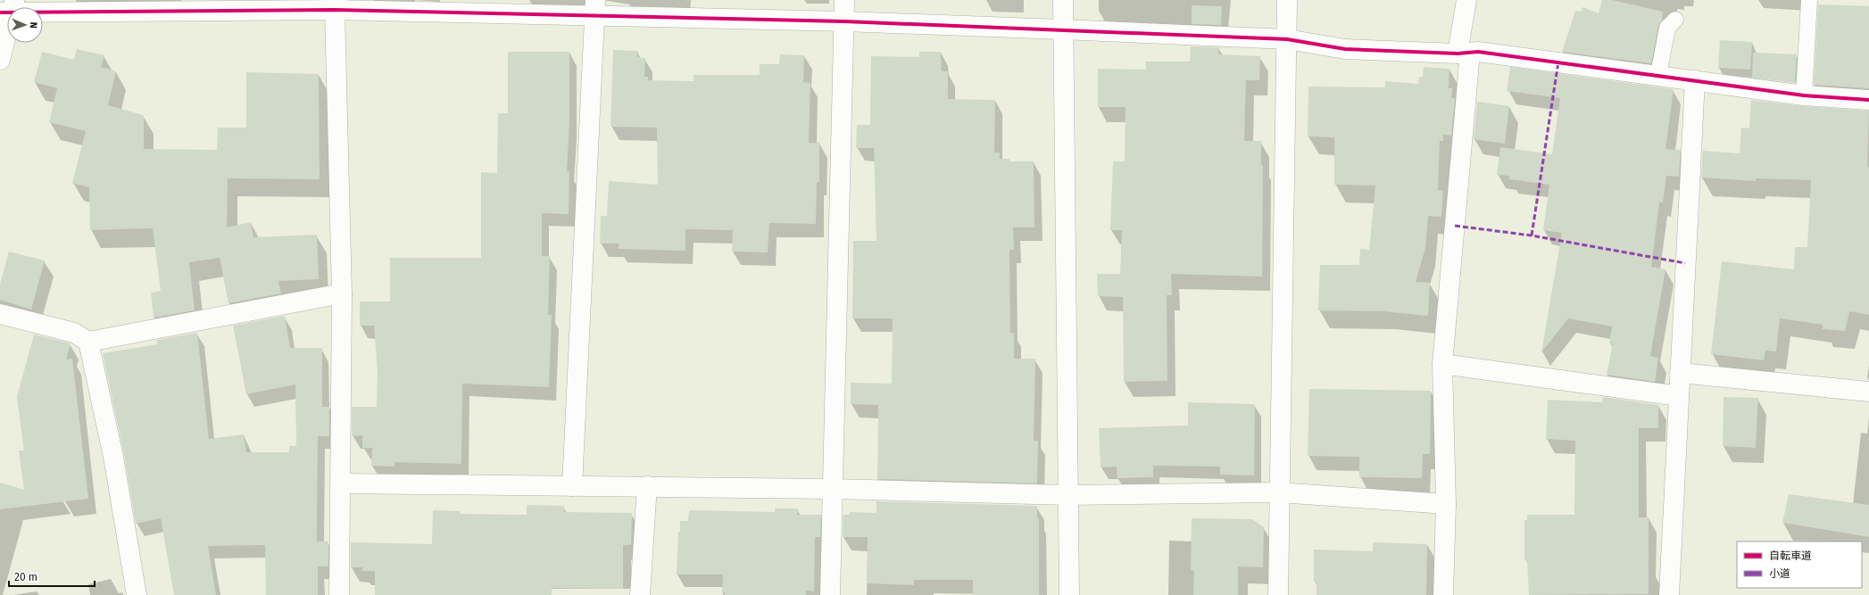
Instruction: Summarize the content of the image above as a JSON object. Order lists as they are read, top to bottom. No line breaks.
{"legend":["自転車道","小道"],"scale_bar":"20 m","north":"right"}
